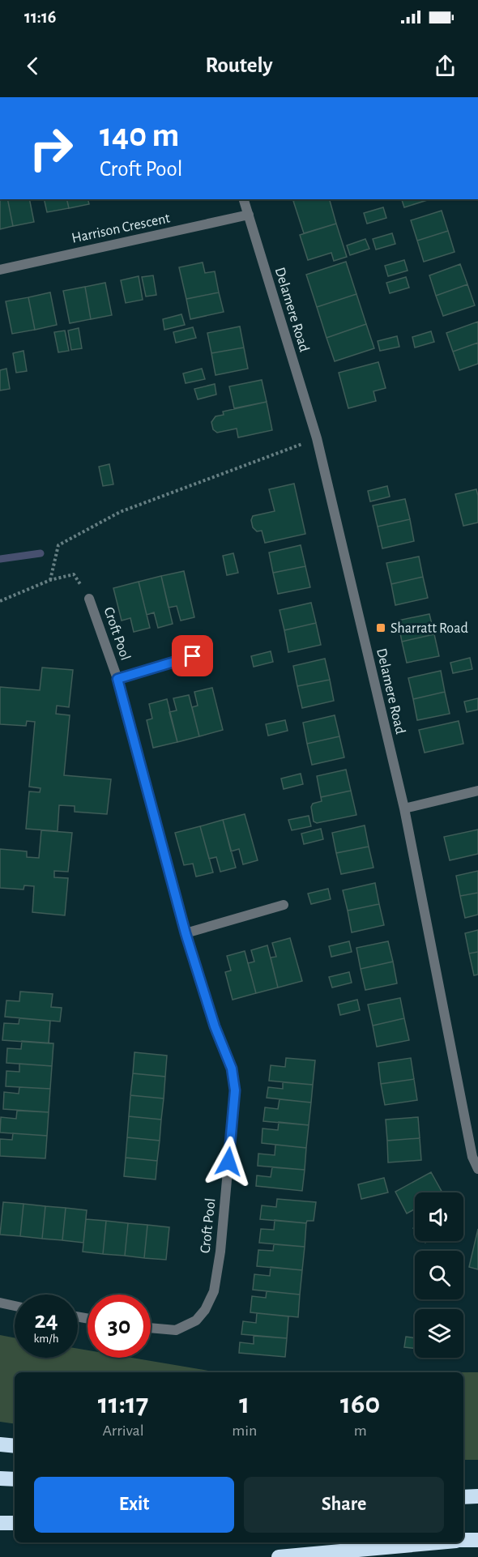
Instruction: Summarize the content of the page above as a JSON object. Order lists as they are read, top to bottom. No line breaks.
{"streets":{"street":["Harrison Crescent","Delamere Road","Croft Pool"]},"crossings":[["Harrison Crescent","Delamere Road"]],"places":{"transit":["Sharratt Road"]},"page":{"status":"11:16","header":"Routely","turn":["140 m","Croft Pool"],"speed":"24 km/h","limit":"30","eta":["11:17","Arrival","1","min","160","m"],"buttons":["Exit","Share"]}}
